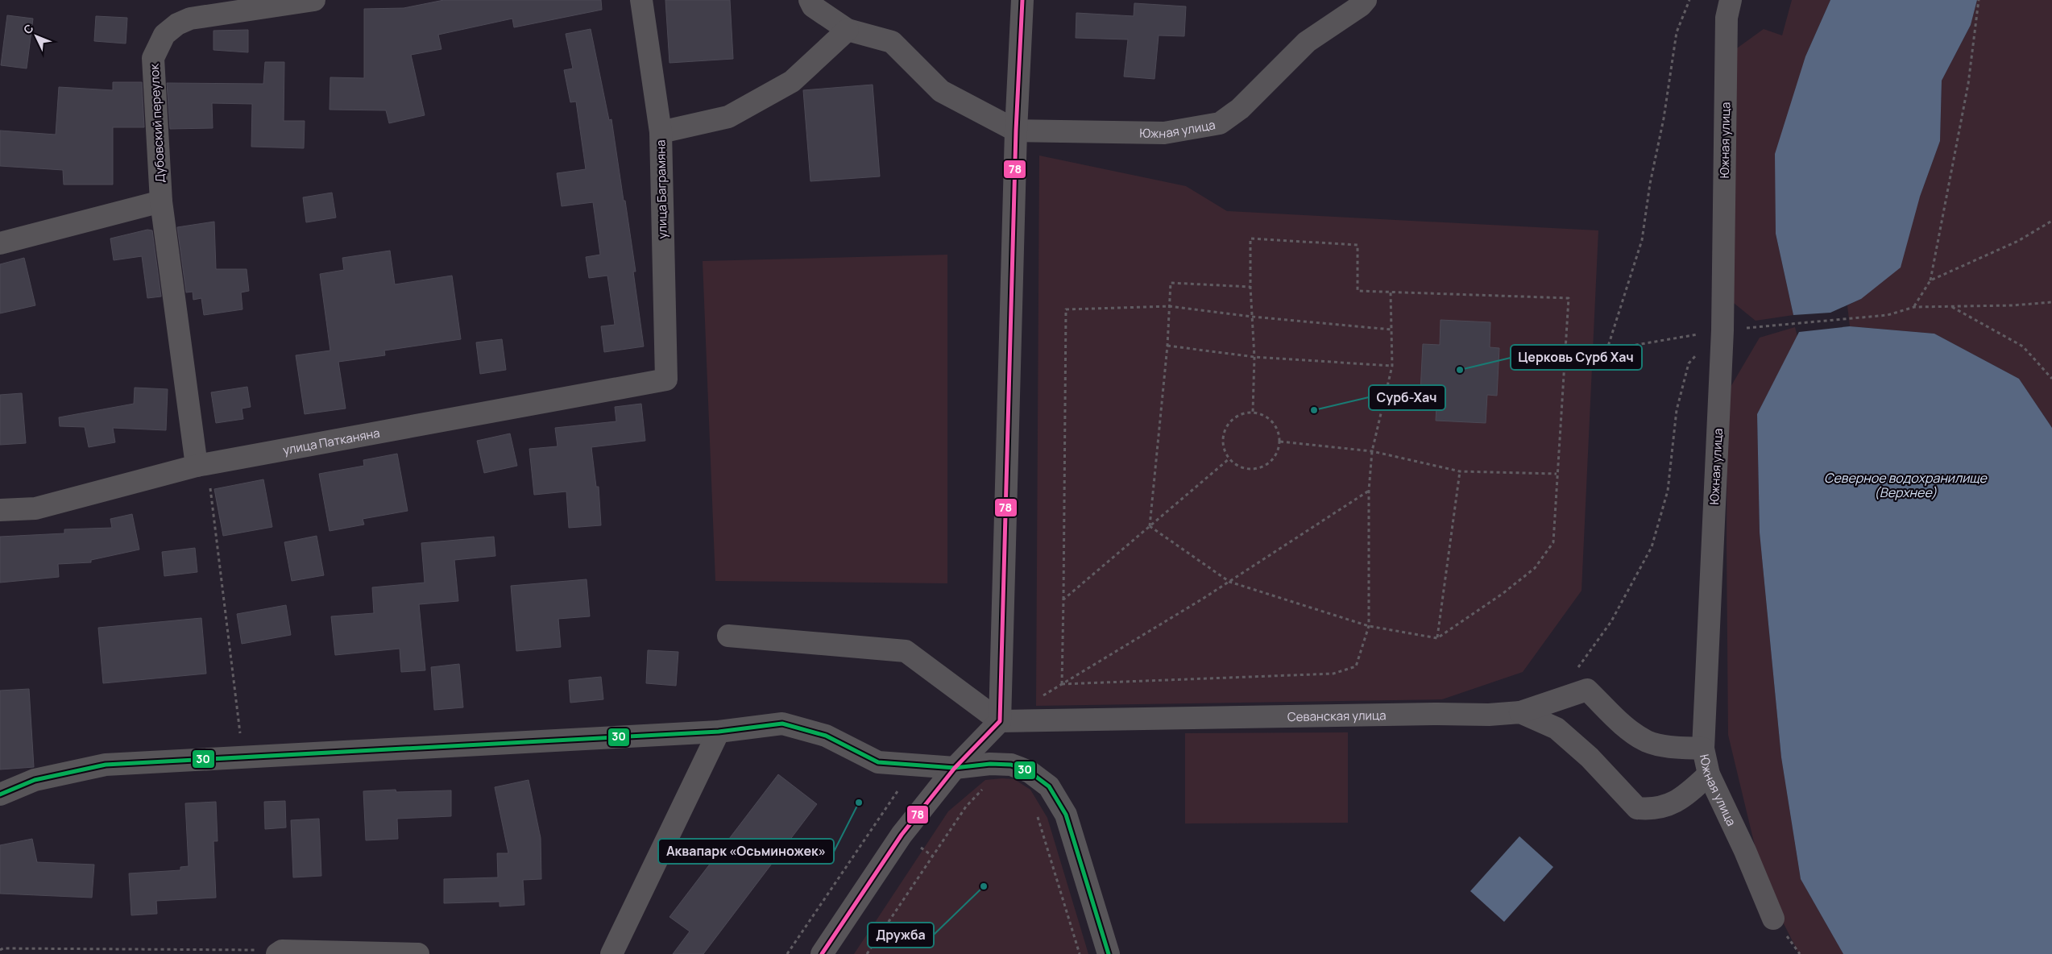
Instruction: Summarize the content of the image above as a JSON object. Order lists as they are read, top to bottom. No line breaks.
{"streets":{"street":["Дубовский переулок","Южная улица","улица Баграмяна","улица Патканяна","Севанская улица"]},"crossings":[["Дубовский переулок","улица Патканяна"],["Южная улица","Севанская улица"],["улица Баграмяна","улица Патканяна"]],"water":["Северное водохранилище (Верхнее)"],"places":["Церковь Сурб Хач","Сурб-Хач","Аквапарк «Осьминожек»","Дружба"],"lines":["transit line 78","transit line 30"],"north":"top left"}
